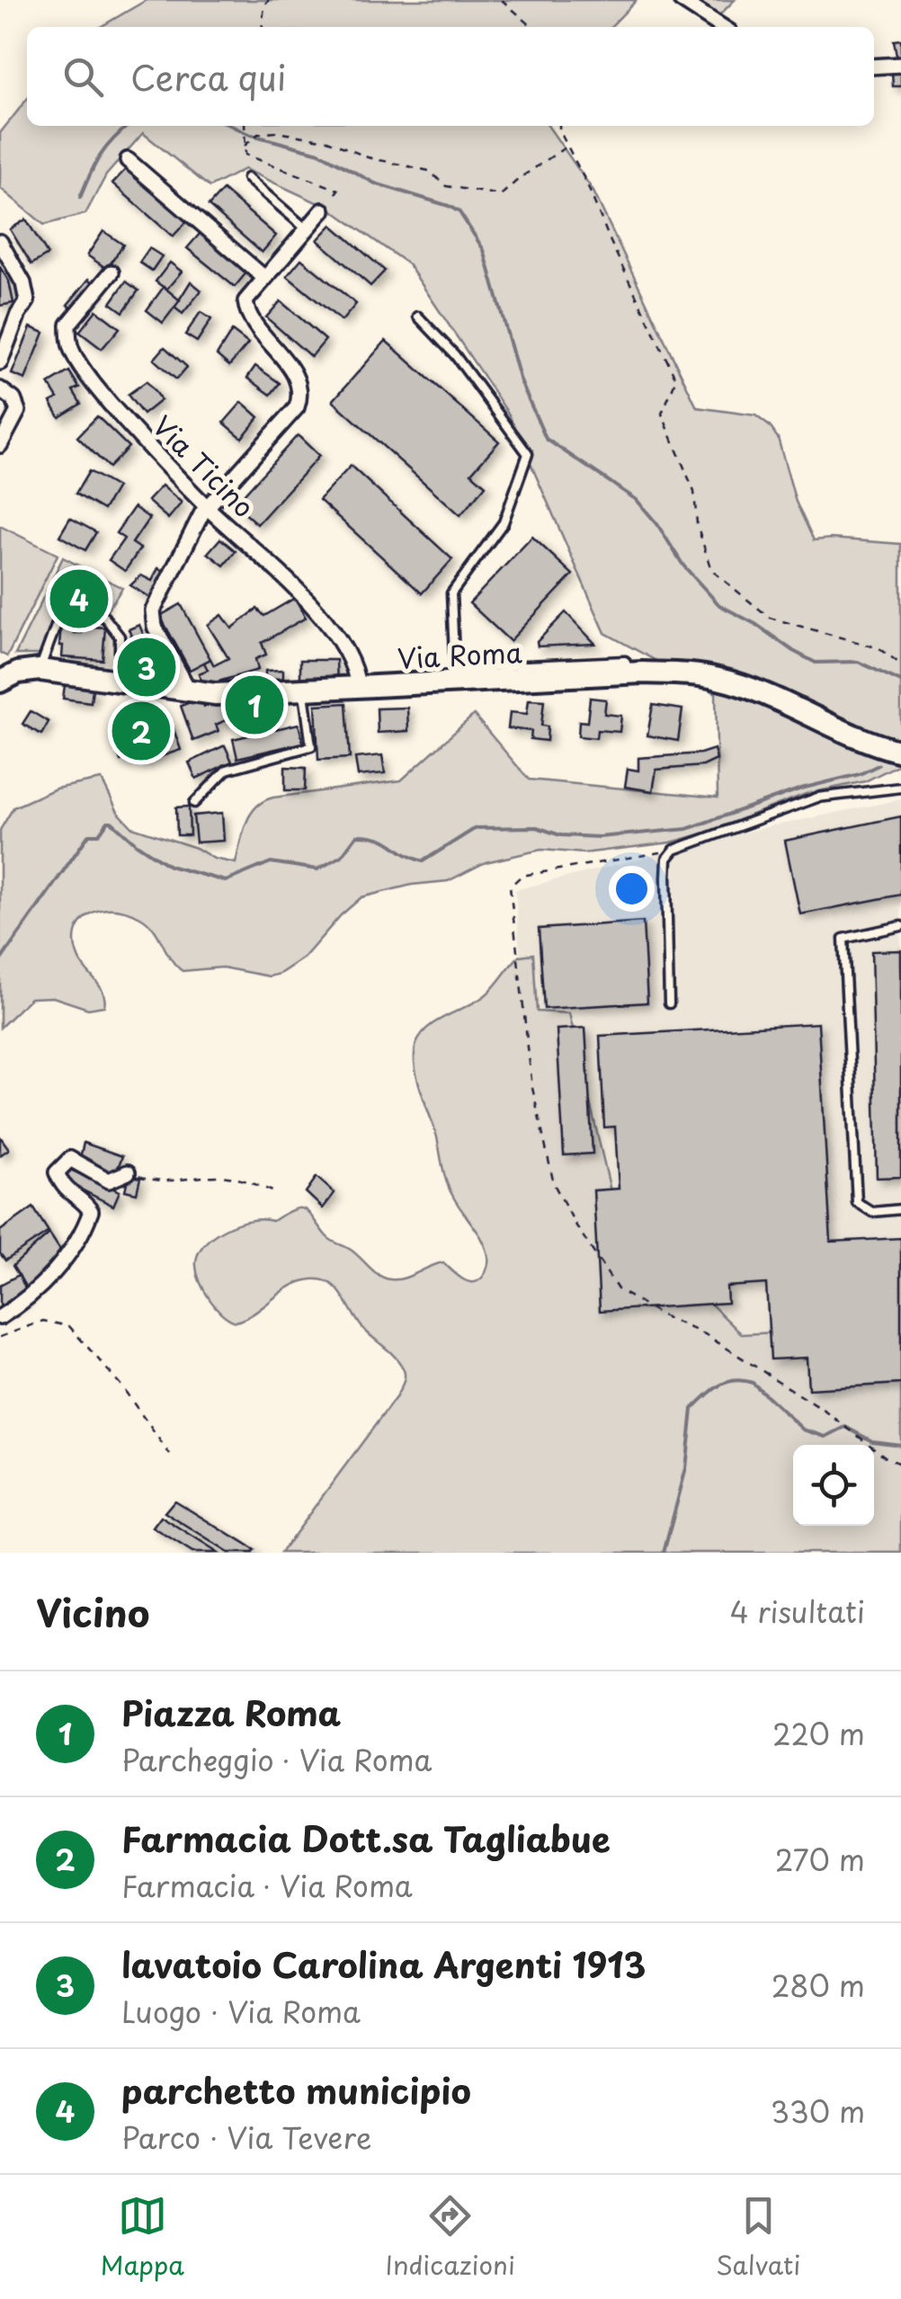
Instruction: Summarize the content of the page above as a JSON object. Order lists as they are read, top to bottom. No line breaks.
{"streets":{"street":["Via Ticino","Via Roma"]},"crossings":[["Via Ticino","Via Roma"]],"page":{"search":"Cerca qui","pins":["4","3","1","2"],"heading":["Vicino","4 risultati"],"list":[{"mark":"1","name":"Piazza Roma","note":"Parcheggio · Via Roma","value":"220 m"},{"mark":"2","name":"Farmacia Dott.sa Tagliabue","note":"Farmacia · Via Roma","value":"270 m"},{"mark":"3","name":"lavatoio Carolina Argenti 1913","note":"Luogo · Via Roma","value":"280 m"},{"mark":"4","name":"parchetto municipio","note":"Parco · Via Tevere","value":"330 m"}],"nav":["Mappa","Indicazioni","Salvati"]}}
